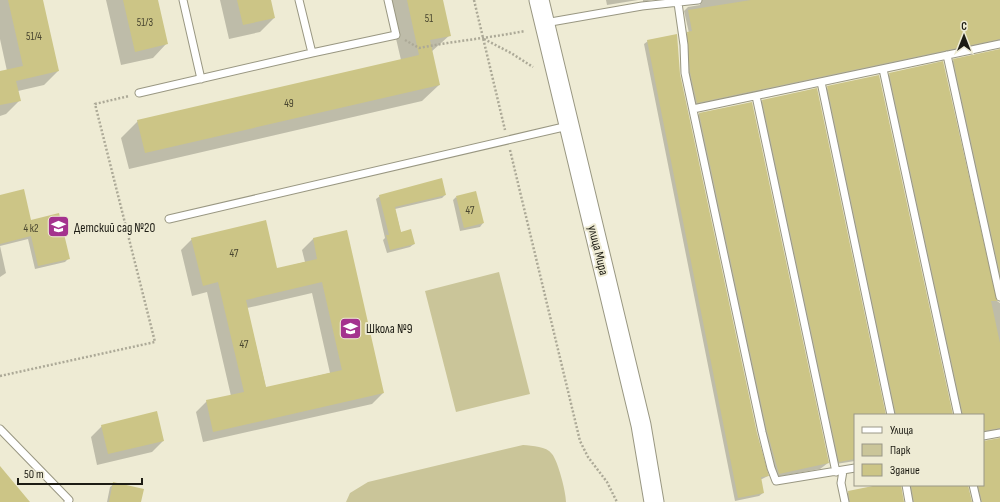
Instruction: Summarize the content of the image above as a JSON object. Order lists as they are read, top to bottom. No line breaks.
{"streets":{"main road":["улица Мира"]},"places":{"school or university":["Детский сад №20","Школа №9"]},"house_numbers":["51","51/3","51/4","49","47","4 к2","47","47"],"legend":["Улица","Парк","Здание"],"scale_bar":"50 m","north":"top"}
